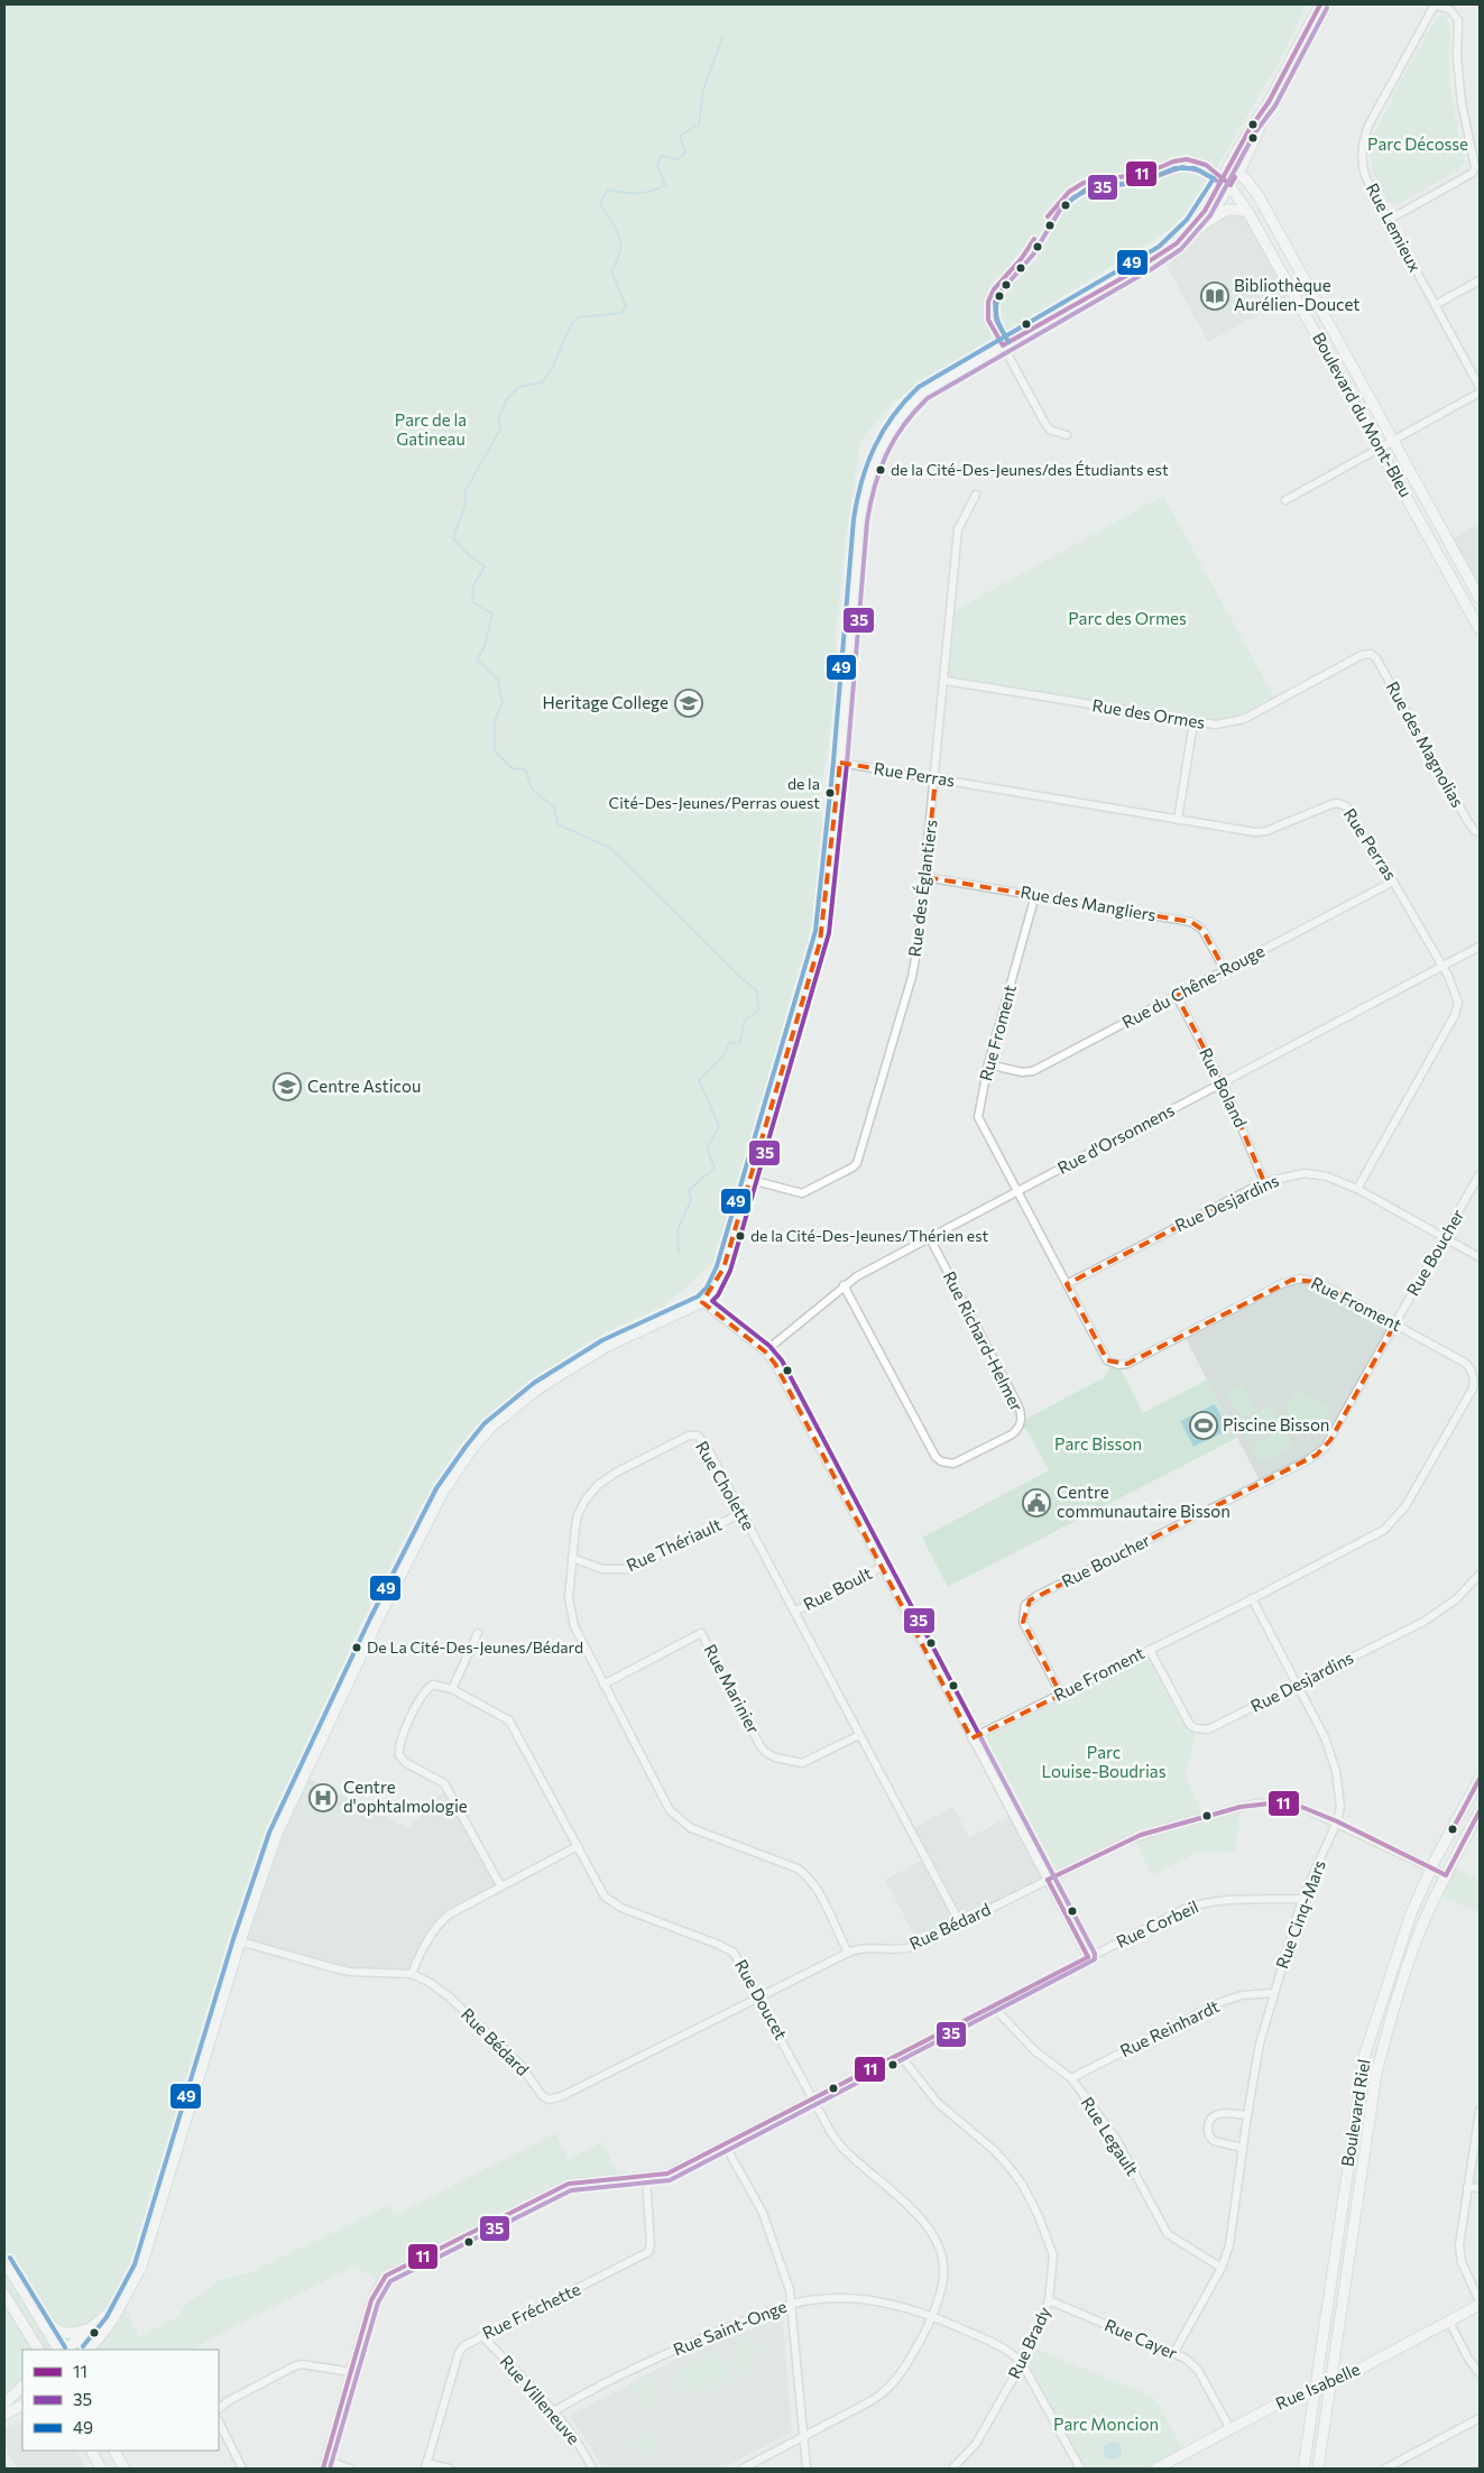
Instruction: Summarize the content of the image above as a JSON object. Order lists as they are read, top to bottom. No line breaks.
{"streets":{"street":["Rue Lemieux","Boulevard du Mont-Bleu","Rue des Ormes","Rue des Magnolias","Rue Perras","Rue des Églantiers","Rue des Mangliers","Rue du Chêne-Rouge","Rue Froment","Rue Boland","Rue d'Orsonnens","Rue Desjardins","Rue Boucher","Rue Richard-Helmer","Rue Cholette","Rue Thériault","Rue Boult","Rue Marinier","Rue Cinq-Mars","Rue Corbeil","Rue Bédard","Rue Doucet","Rue Reinhardt","Boulevard Riel","Rue Legault","Rue Fréchette","Rue Saint-Onge","Rue Cayer","Rue Brady","Rue Isabelle","Rue Villeneuve"]},"crossings":[["Rue des Ormes","Rue des Magnolias"],["Rue des Ormes","Rue des Églantiers"],["Rue Perras","Rue des Églantiers"],["Rue Perras","Rue du Chêne-Rouge"],["Rue Perras","Rue d'Orsonnens"],["Rue Perras","Rue Desjardins"],["Rue des Églantiers","Rue des Mangliers"],["Rue des Mangliers","Rue du Chêne-Rouge"],["Rue des Mangliers","Rue Froment"],["Rue du Chêne-Rouge","Rue Froment"],["Rue du Chêne-Rouge","Rue Boland"],["Rue Froment","Rue d'Orsonnens"],["Rue Froment","Rue Desjardins"],["Rue Froment","Rue Boucher"],["Rue Froment","Rue Cinq-Mars"],["Rue Boland","Rue d'Orsonnens"],["Rue Boland","Rue Desjardins"],["Rue d'Orsonnens","Rue Richard-Helmer"],["Rue Desjardins","Rue Boucher"],["Rue Desjardins","Rue Cinq-Mars"],["Rue Cholette","Rue Thériault"],["Rue Cholette","Rue Boult"],["Rue Cholette","Rue Marinier"],["Rue Cholette","Rue Bédard"],["Rue Cinq-Mars","Rue Corbeil"],["Rue Cinq-Mars","Rue Bédard"],["Rue Cinq-Mars","Rue Reinhardt"],["Rue Cinq-Mars","Rue Legault"],["Rue Cinq-Mars","Rue Cayer"],["Rue Corbeil","Rue Doucet"],["Rue Corbeil","Rue Legault"],["Rue Corbeil","Rue Fréchette"],["Rue Corbeil","Rue Brady"],["Rue Bédard","Rue Doucet"],["Rue Bédard","Boulevard Riel"],["Rue Doucet","Rue Saint-Onge"],["Rue Reinhardt","Rue Legault"],["Boulevard Riel","Rue Isabelle"],["Rue Fréchette","Rue Villeneuve"],["Rue Saint-Onge","Rue Brady"],["Rue Saint-Onge","Rue Villeneuve"],["Rue Cayer","Rue Brady"],["Rue Cayer","Rue Isabelle"]],"parks":["Parc Décosse","Parc de la Gatineau","Parc des Ormes","Parc Bisson","Parc Louise-Boudrias","Parc Moncion"],"places":{"library":["Bibliothèque Aurélien-Doucet"],"other":["de la Cité-Des-Jeunes/des Étudiants est","de la Cité-Des-Jeunes/Perras ouest","de la Cité-Des-Jeunes/Thérien est","De La Cité-Des-Jeunes/Bédard"],"school or university":["Heritage College","Centre Asticou"],"sports":["Piscine Bisson"],"public building":["Centre communautaire Bisson"],"hospital":["Centre d'ophtalmologie"]},"lines":["transit line 11","transit line 35","transit line 49"],"legend":["11","35","49"]}
